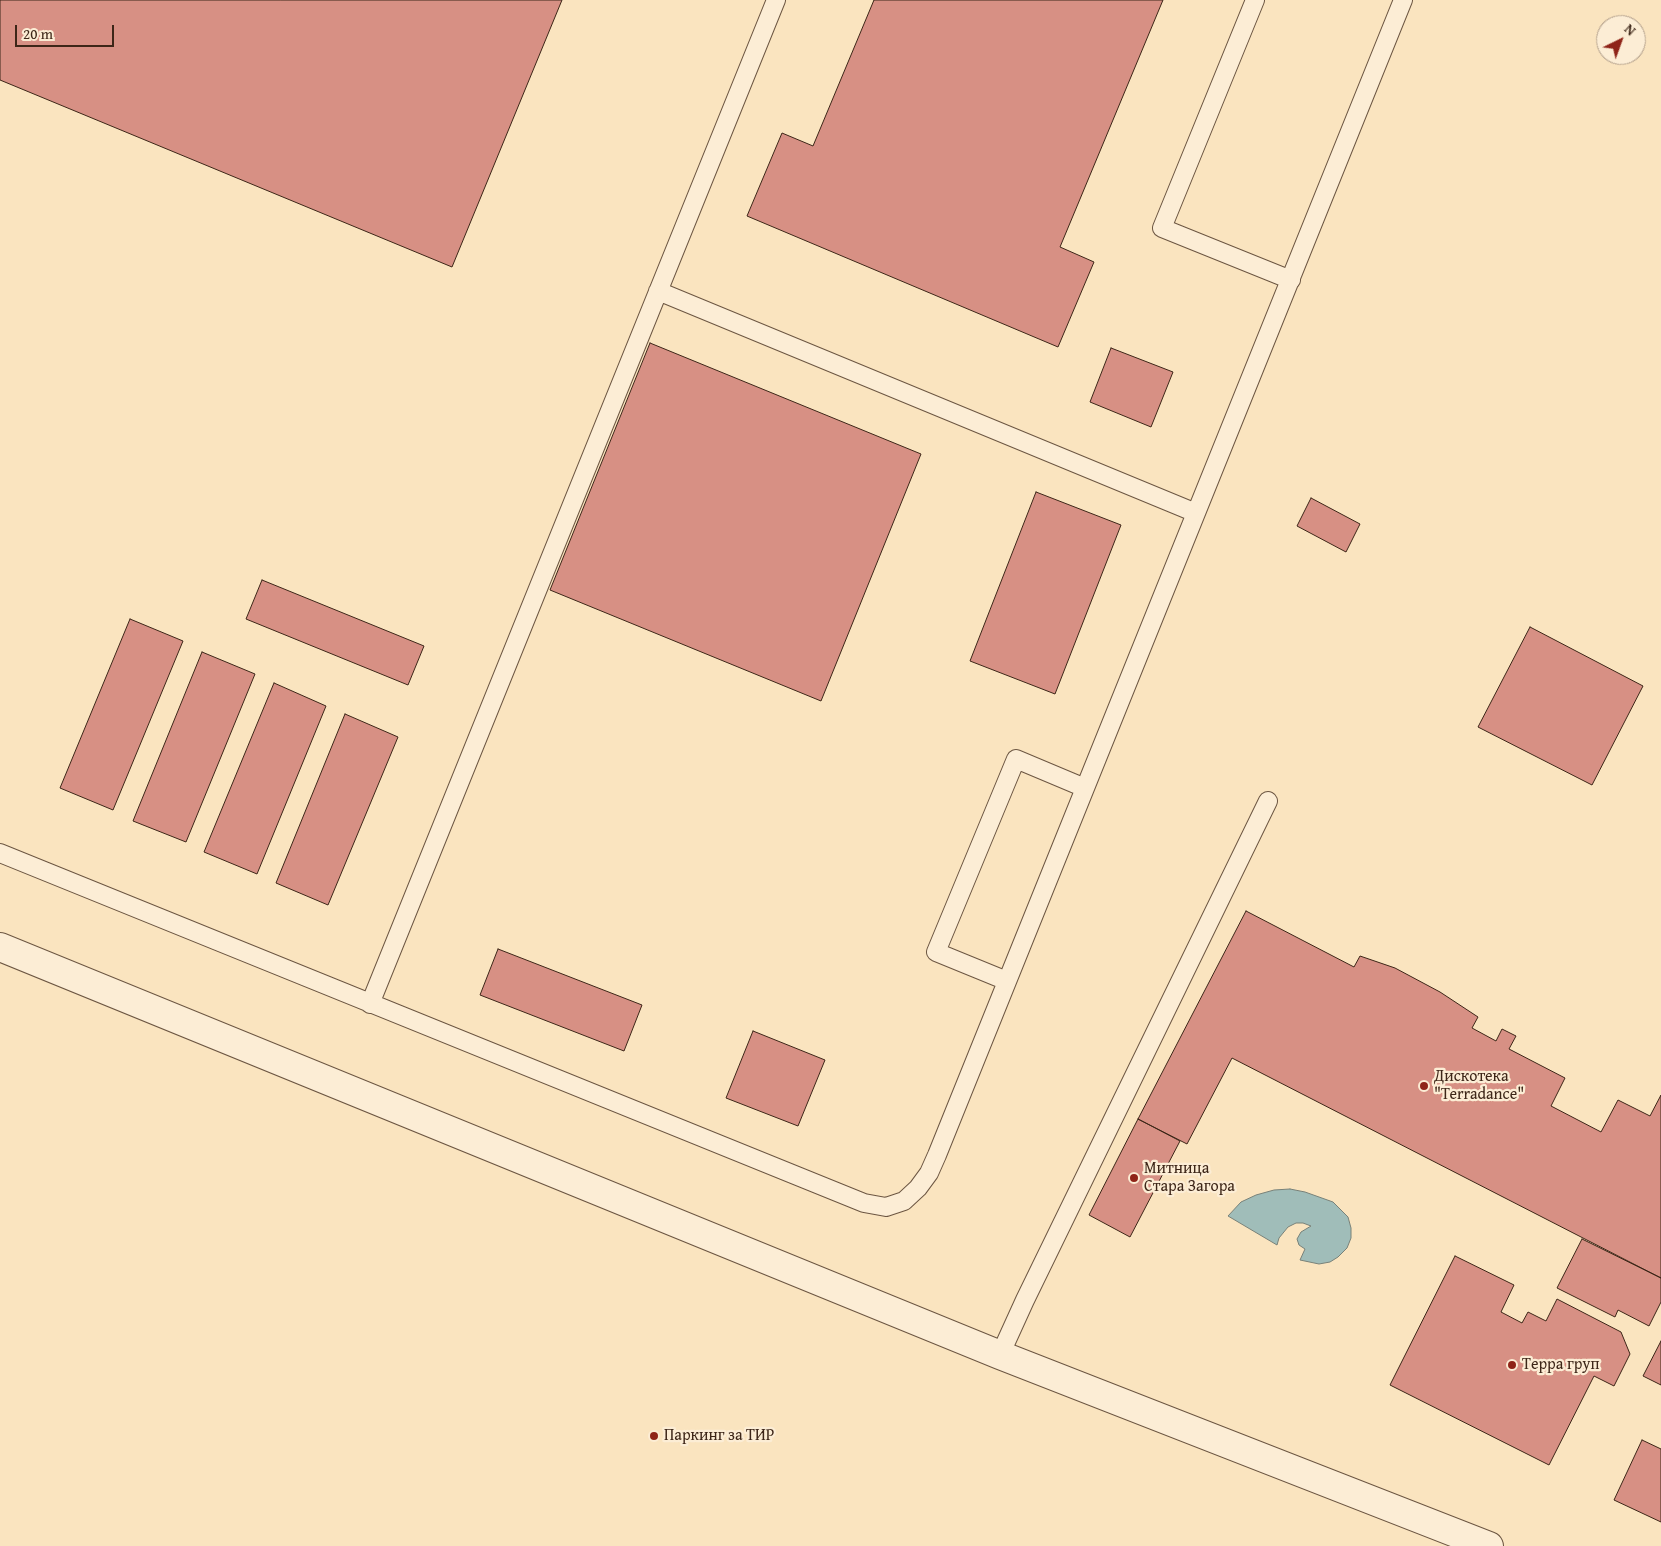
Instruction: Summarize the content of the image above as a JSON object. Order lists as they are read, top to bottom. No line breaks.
{"places":["Дискотека \"Terradance\"","Митница Стара Загора","Терра груп","Паркинг за ТИР"],"scale_bar":"20 m","north":"top right"}
